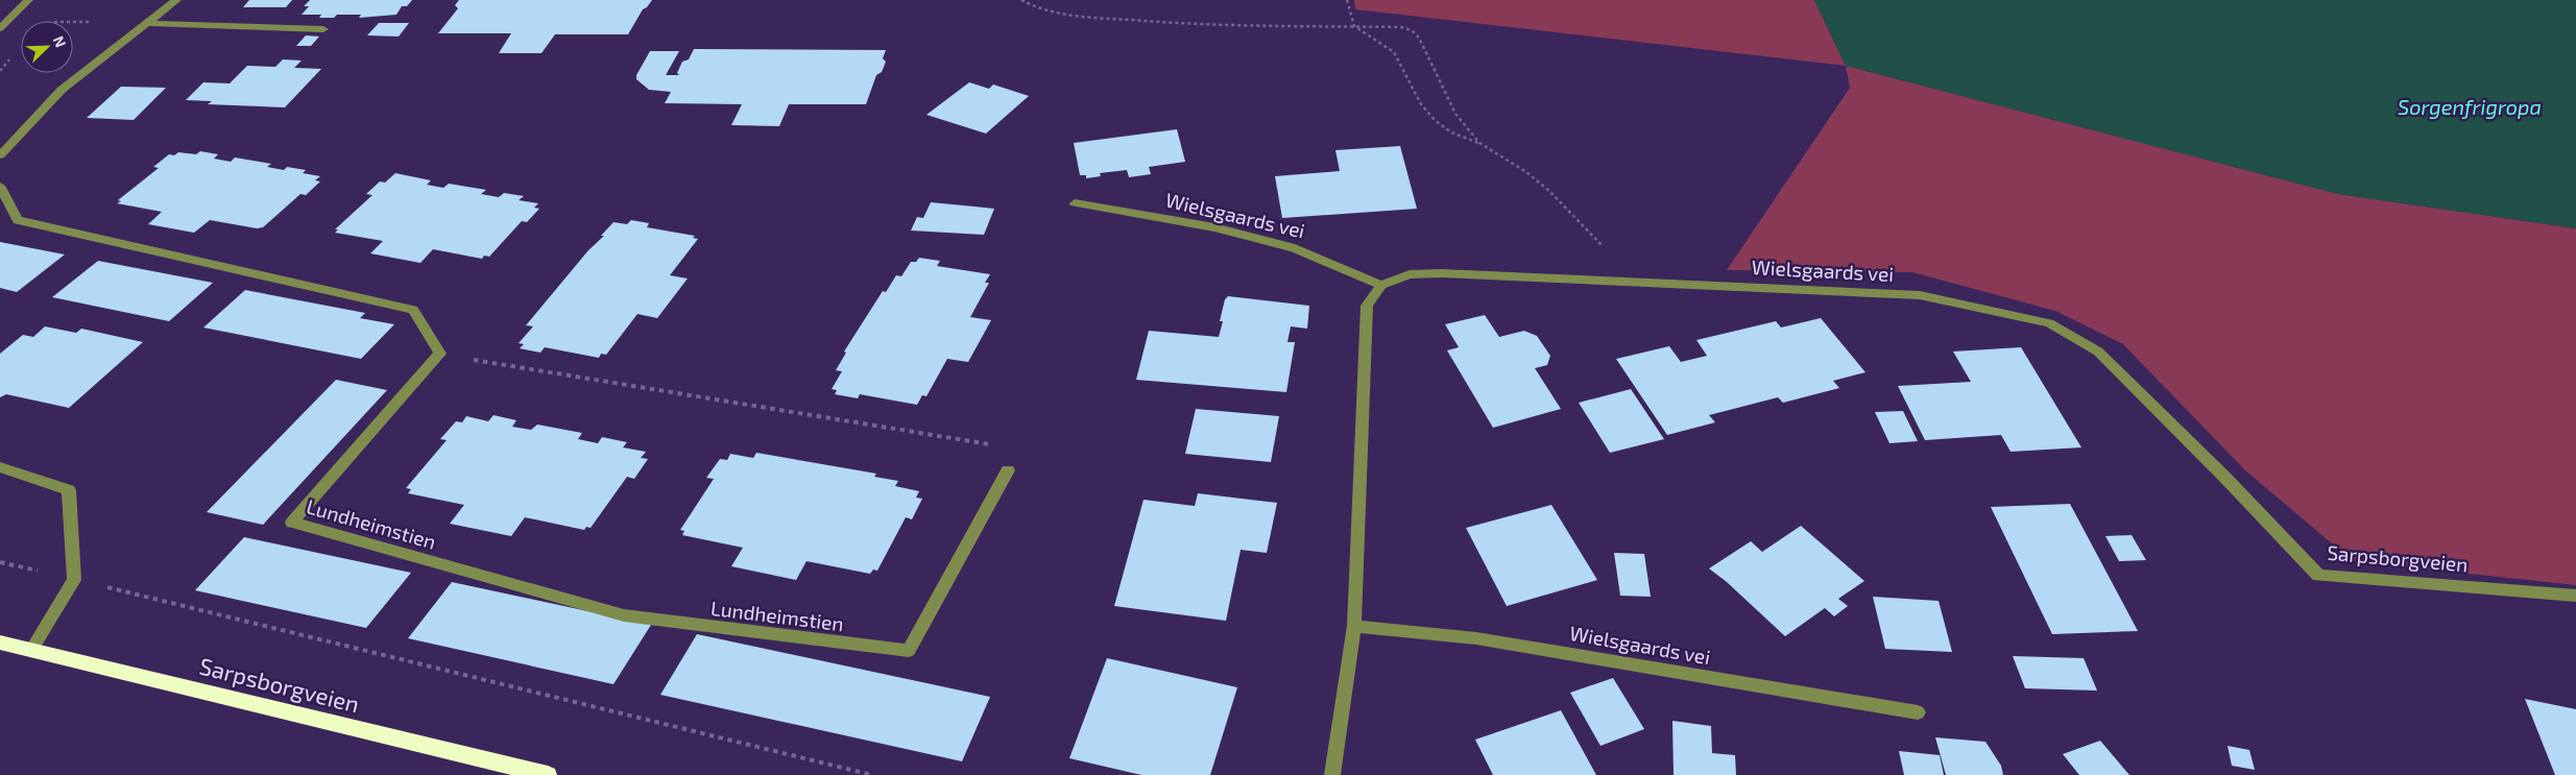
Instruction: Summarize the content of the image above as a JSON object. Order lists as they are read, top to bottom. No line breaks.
{"streets":{"highway":["Sarpsborgveien"],"street":["Wielsgaards vei","Lundheimstien"]},"crossings":[["Wielsgaards vei","Sarpsborgveien"]],"water":["Sorgenfrigropa"],"north":"top right"}
